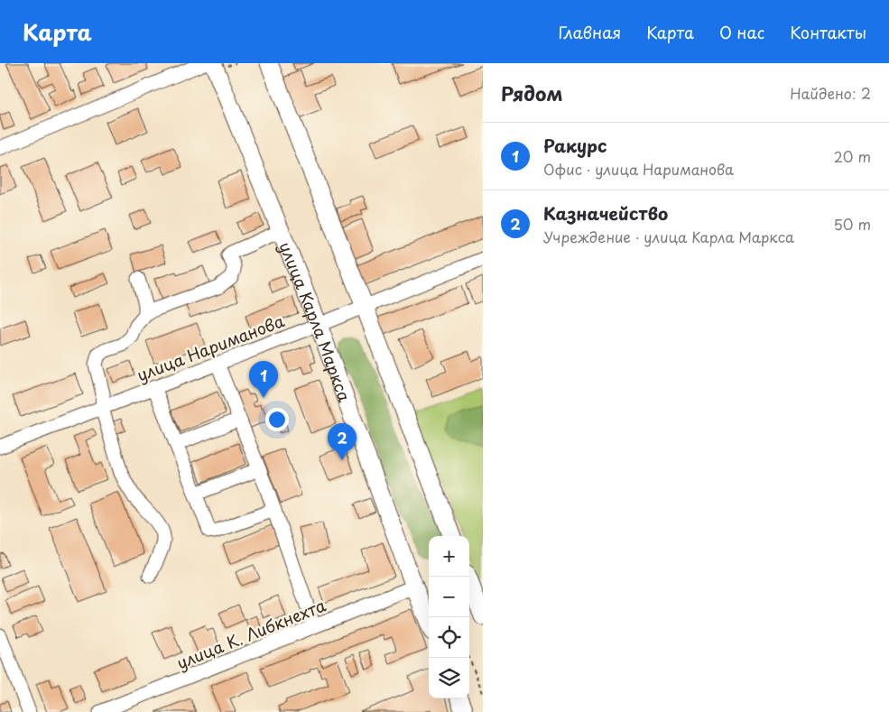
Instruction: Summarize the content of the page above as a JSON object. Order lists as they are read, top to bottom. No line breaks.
{"streets":{"main road":["улица Карла Маркса"],"street":["улица Нариманова","улица К. Либкнехта"]},"crossings":[["улица Карла Маркса","улица Нариманова"],["улица Карла Маркса","улица К. Либкнехта"]],"page":{"header":"Карта","nav":["Главная","Карта","О нас","Контакты"],"heading":["Рядом","Найдено: 2"],"list":[{"mark":"1","name":"Ракурс","note":"Офис · улица Нариманова","value":"20 m"},{"mark":"2","name":"Казначейство","note":"Учреждение · улица Карла Маркса","value":"50 m"}],"pins":["1","2"],"map_buttons":["+","−"]}}
